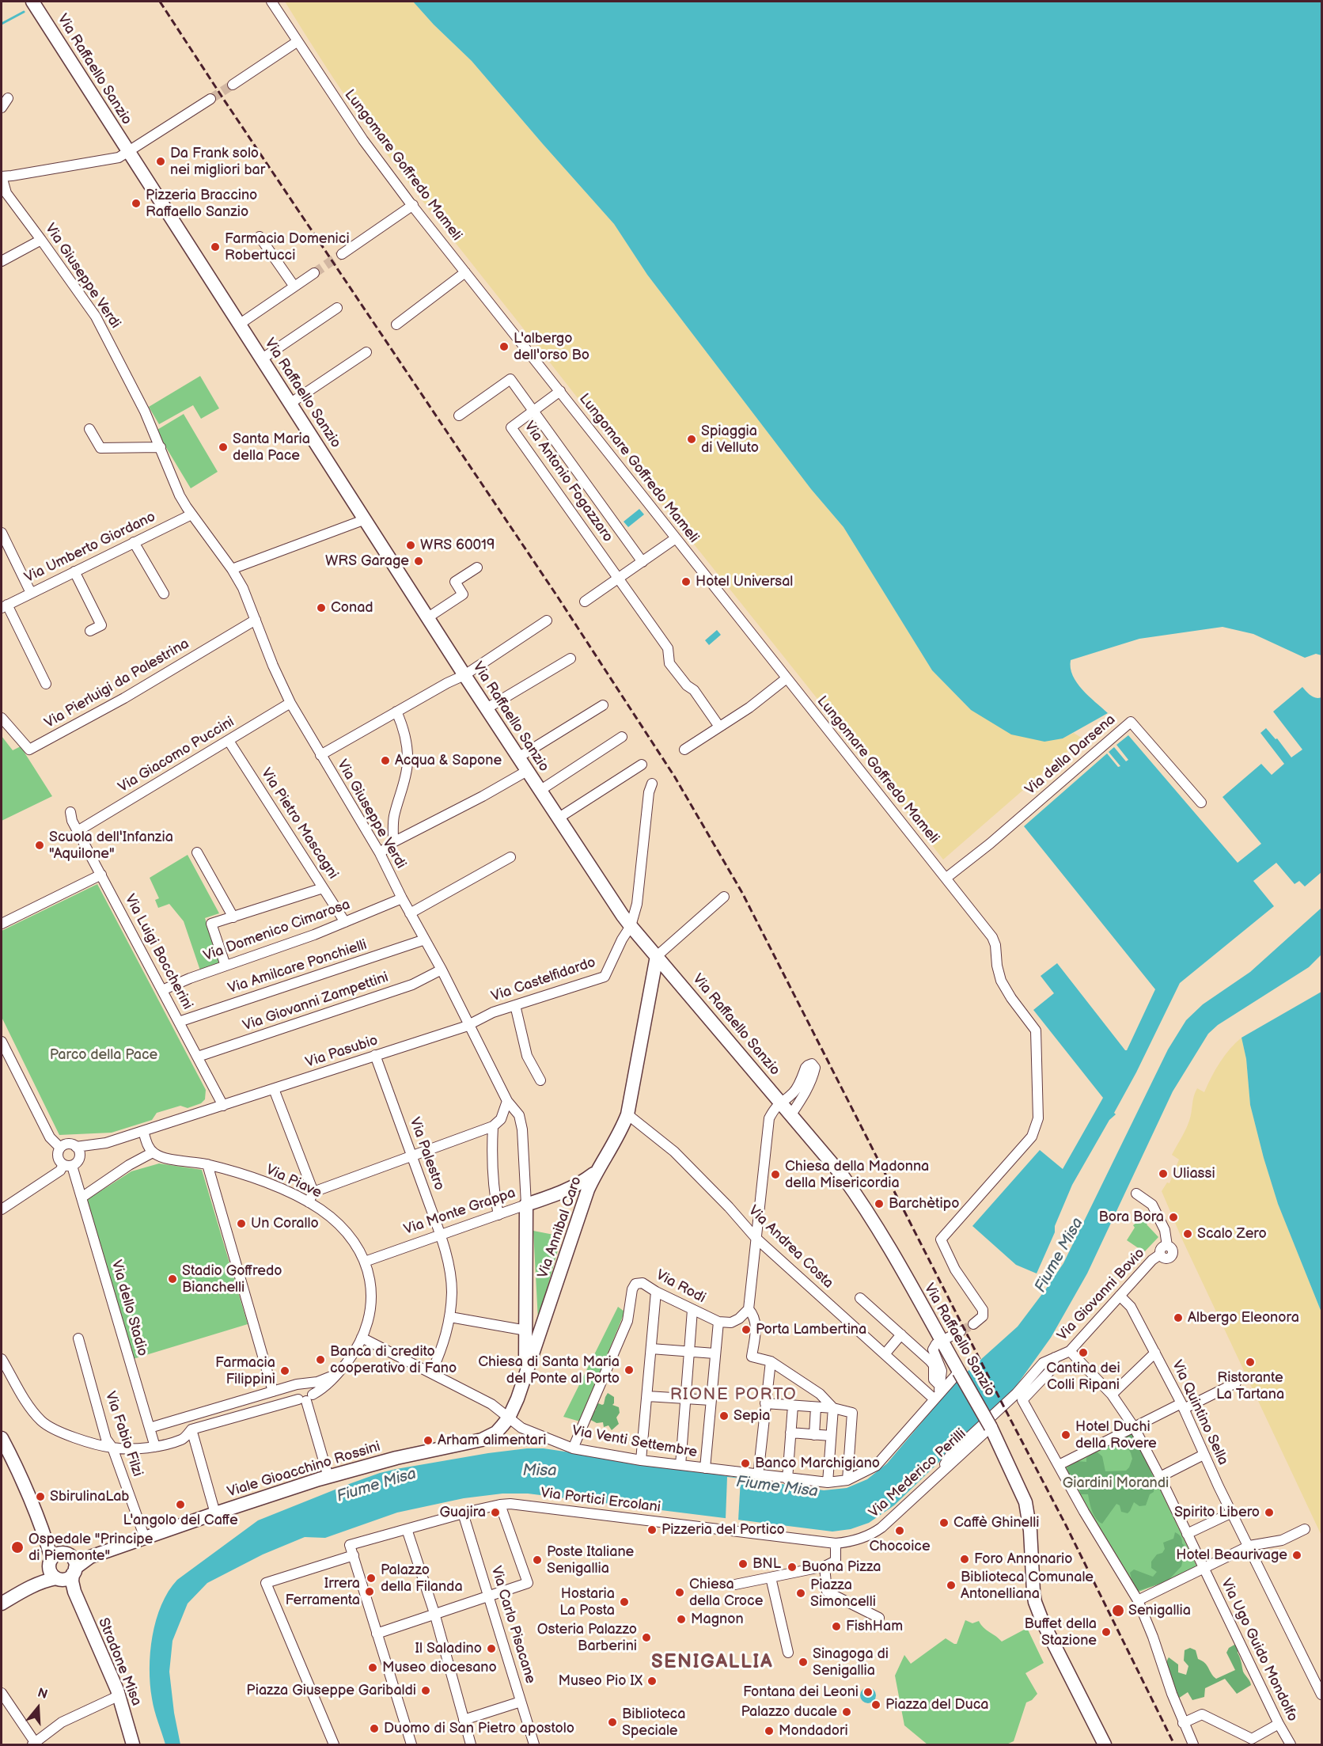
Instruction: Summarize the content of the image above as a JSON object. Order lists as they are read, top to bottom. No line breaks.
{"streets":{"main road":["Via Raffaello Sanzio","Via Monte Grappa","Via Annibal Caro","Viale Gioacchino Rossini","Stradone Misa"],"street":["Lungomare Goffredo Mameli","Via Giuseppe Verdi","Via Antonio Fogazzaro","Via Umberto Giordano","Via Pierluigi da Palestrina","Via Giacomo Puccini","Via della Darsena","Via Pietro Mascagni","Via Domenico Cimarosa","Via Luigi Boccherini","Via Amilcare Ponchielli","Via Castelfidardo","Via Giovanni Zampettini","Via Pasubio","Via Palestro","Via Piave","Via Andrea Costa","Via Rodi","Via Giovanni Bovio","Via dello Stadio","Via Quintino Sella","Via Fabio Filzi","Via Venti Settembre","Via Mederico Perilli","Via Portici Ercolani","Via Carlo Pisacane","Via Ugo Guido Mondolfo"]},"crossings":[["Via Raffaello Sanzio","Via Castelfidardo"],["Via Raffaello Sanzio","Via Annibal Caro"],["Via Raffaello Sanzio","Via Venti Settembre"],["Via Raffaello Sanzio","Via Mederico Perilli"],["Lungomare Goffredo Mameli","Via Antonio Fogazzaro"],["Lungomare Goffredo Mameli","Via della Darsena"],["Via Giuseppe Verdi","Via Umberto Giordano"],["Via Giuseppe Verdi","Via Pierluigi da Palestrina"],["Via Giuseppe Verdi","Via Giacomo Puccini"],["Via Giuseppe Verdi","Via Domenico Cimarosa"],["Via Giuseppe Verdi","Via Amilcare Ponchielli"],["Via Giuseppe Verdi","Via Castelfidardo"],["Via Giuseppe Verdi","Via Giovanni Zampettini"],["Via Giuseppe Verdi","Via Pasubio"],["Via Giuseppe Verdi","Via Monte Grappa"],["Via Giacomo Puccini","Via Pietro Mascagni"],["Via Giacomo Puccini","Via Luigi Boccherini"],["Via Pietro Mascagni","Via Domenico Cimarosa"],["Via Domenico Cimarosa","Via Luigi Boccherini"],["Via Luigi Boccherini","Via Amilcare Ponchielli"],["Via Luigi Boccherini","Via Giovanni Zampettini"],["Via Luigi Boccherini","Via Pasubio"],["Via Castelfidardo","Via Pasubio"],["Via Pasubio","Via Palestro"],["Via Palestro","Via Monte Grappa"],["Via Palestro","Via Venti Settembre"],["Via Piave","Via Monte Grappa"],["Via Piave","Via Venti Settembre"],["Via Monte Grappa","Via Annibal Caro"],["Via Annibal Caro","Via Andrea Costa"],["Via Annibal Caro","Via Venti Settembre"],["Via Annibal Caro","Viale Gioacchino Rossini"],["Via Andrea Costa","Via Venti Settembre"],["Via Rodi","Via Venti Settembre"],["Via Giovanni Bovio","Via Quintino Sella"],["Via Giovanni Bovio","Via Mederico Perilli"],["Via Giovanni Bovio","Via Ugo Guido Mondolfo"],["Via Fabio Filzi","Viale Gioacchino Rossini"],["Via Venti Settembre","Viale Gioacchino Rossini"],["Viale Gioacchino Rossini","Stradone Misa"],["Via Mederico Perilli","Via Portici Ercolani"],["Via Portici Ercolani","Via Carlo Pisacane"]],"districts":["RIONE PORTO","SENIGALLIA"],"water":["Fiume Misa","Misa"],"parks":["Parco della Pace","Giardini Morandi"],"places":["Da Frank solo nei migliori bar","Pizzeria Braccino Raffaello Sanzio","Farmacia Domenici Robertucci","L'albergo dell'orso Bo","Spiaggia di Velluto","Santa Maria della Pace","WRS 60019","WRS Garage","Hotel Universal","Conad","Acqua & Sapone","Scuola dell'Infanzia \"Aquilone\"","Uliassi","Chiesa della Madonna della Misericordia","Barchètipo","Bora Bora","Un Corallo","Scalo Zero","Stadio Goffredo Bianchelli","Albergo Eleonora","Porta Lambertina","Cantina dei Colli Ripani","Banca di credito cooperativo di Fano","Ristorante La Tartana","Chiesa di Santa Maria del Ponte al Porto","Farmacia Filippini","Sepia","Hotel Duchi della Rovere","Arham alimentari","Banco Marchigiano","SbirulinaLab","L'angolo del Caffe","Guajira","Spirito Libero","Caffè Ghinelli","Pizzeria del Portico","Chocoice","Ospedale \"Principe di Piemonte\"","Hotel Beaurivage","Foro Annonario","Poste Italiane Senigallia","BNL","Buona Pizza","Palazzo della Filanda","Biblioteca Comunale Antonelliana","Irrera Ferramenta","Chiesa della Croce","Piazza Simoncelli","Hostaria La Posta","Senigallia","Magnon","FishHam","Buffet della Stazione","Osteria Palazzo Barberini","Il Saladino","Sinagoga di Senigallia","Museo diocesano","Museo Pio IX","Piazza Giuseppe Garibaldi","Fontana dei Leoni","Piazza del Duca","Palazzo ducale","Biblioteca Speciale","Duomo di San Pietro apostolo","Mondadori"],"north":"top"}
